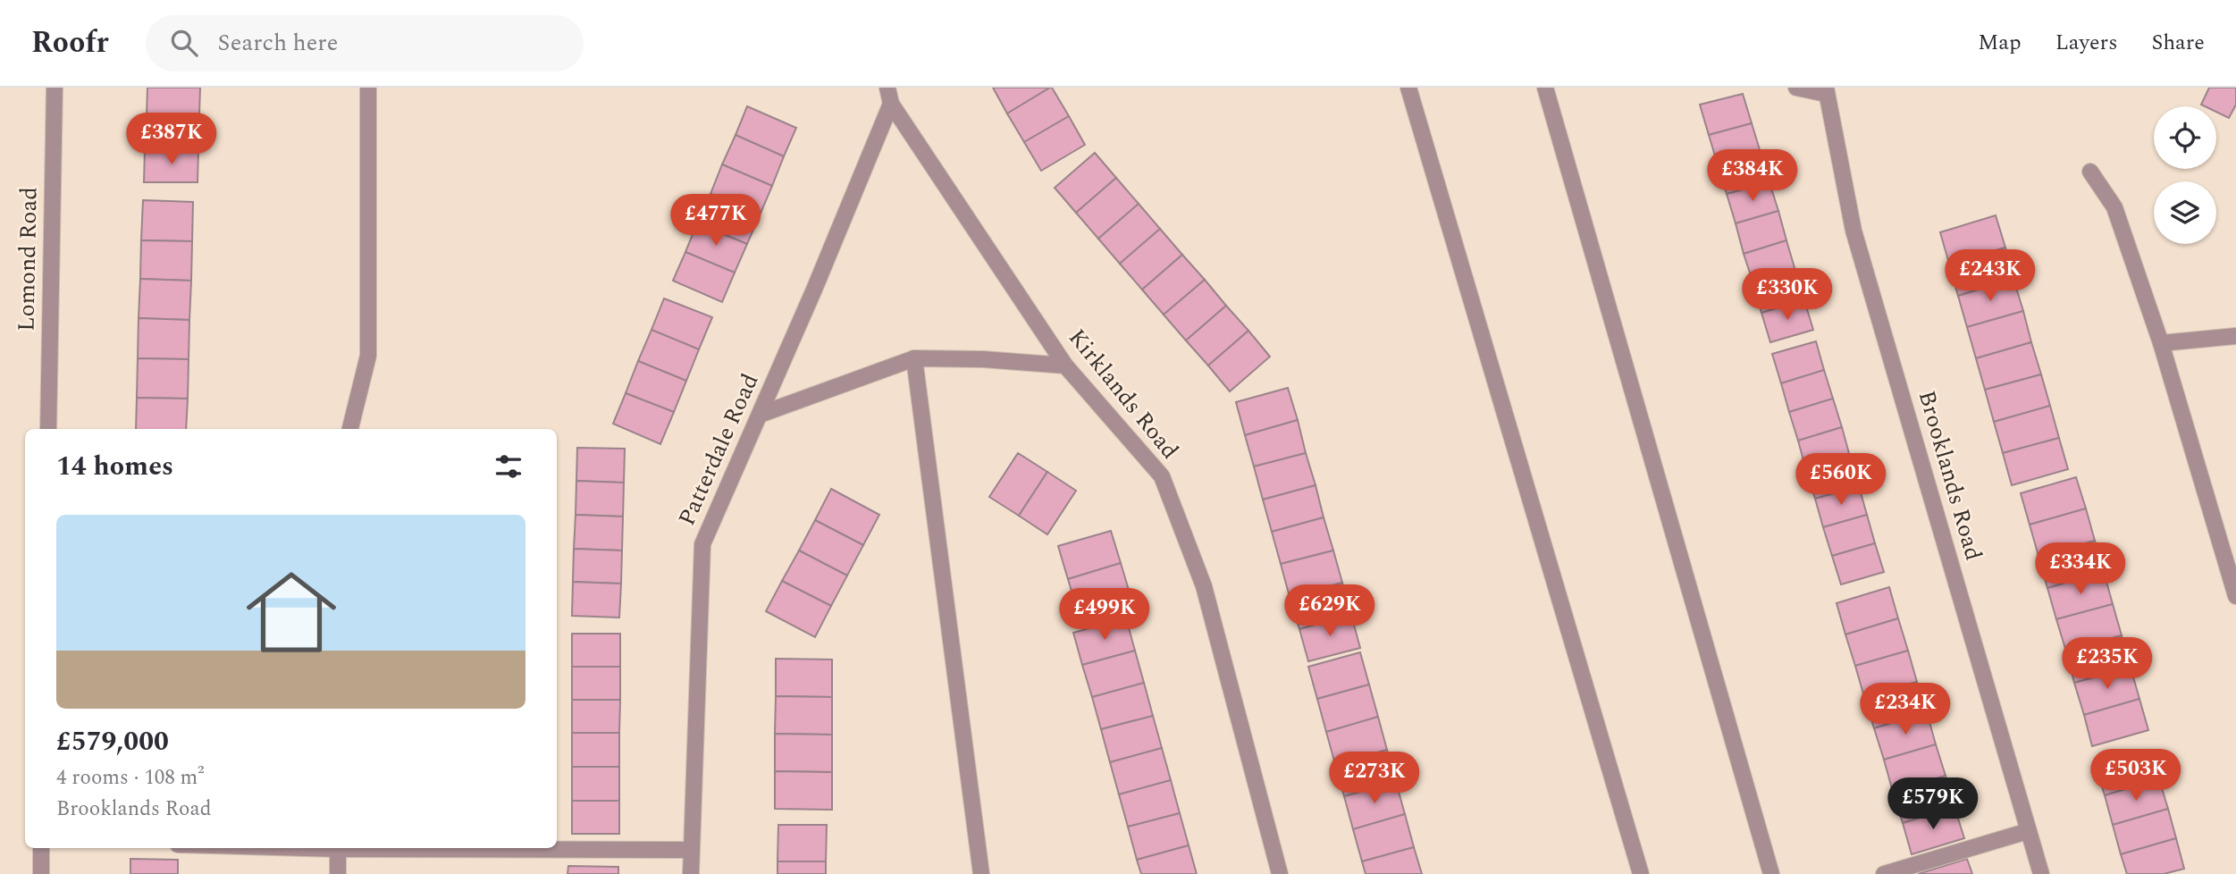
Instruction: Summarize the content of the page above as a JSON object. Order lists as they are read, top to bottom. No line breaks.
{"streets":{"street":["Lomond Road","Kirklands Road","Patterdale Road","Brooklands Road"]},"crossings":[["Kirklands Road","Patterdale Road"]],"page":{"header":"Roofr","search":"Search here","nav":["Map","Layers","Share"],"price":["£387K","£384K","£477K","£243K","£330K","£560K","£334K","£629K","£499K","£235K","£234K","£503K","£273K","£579K"],"heading":"14 homes","list":[{"name":"£579,000","note":"4 rooms · 108 m² · Brooklands Road"}]}}
